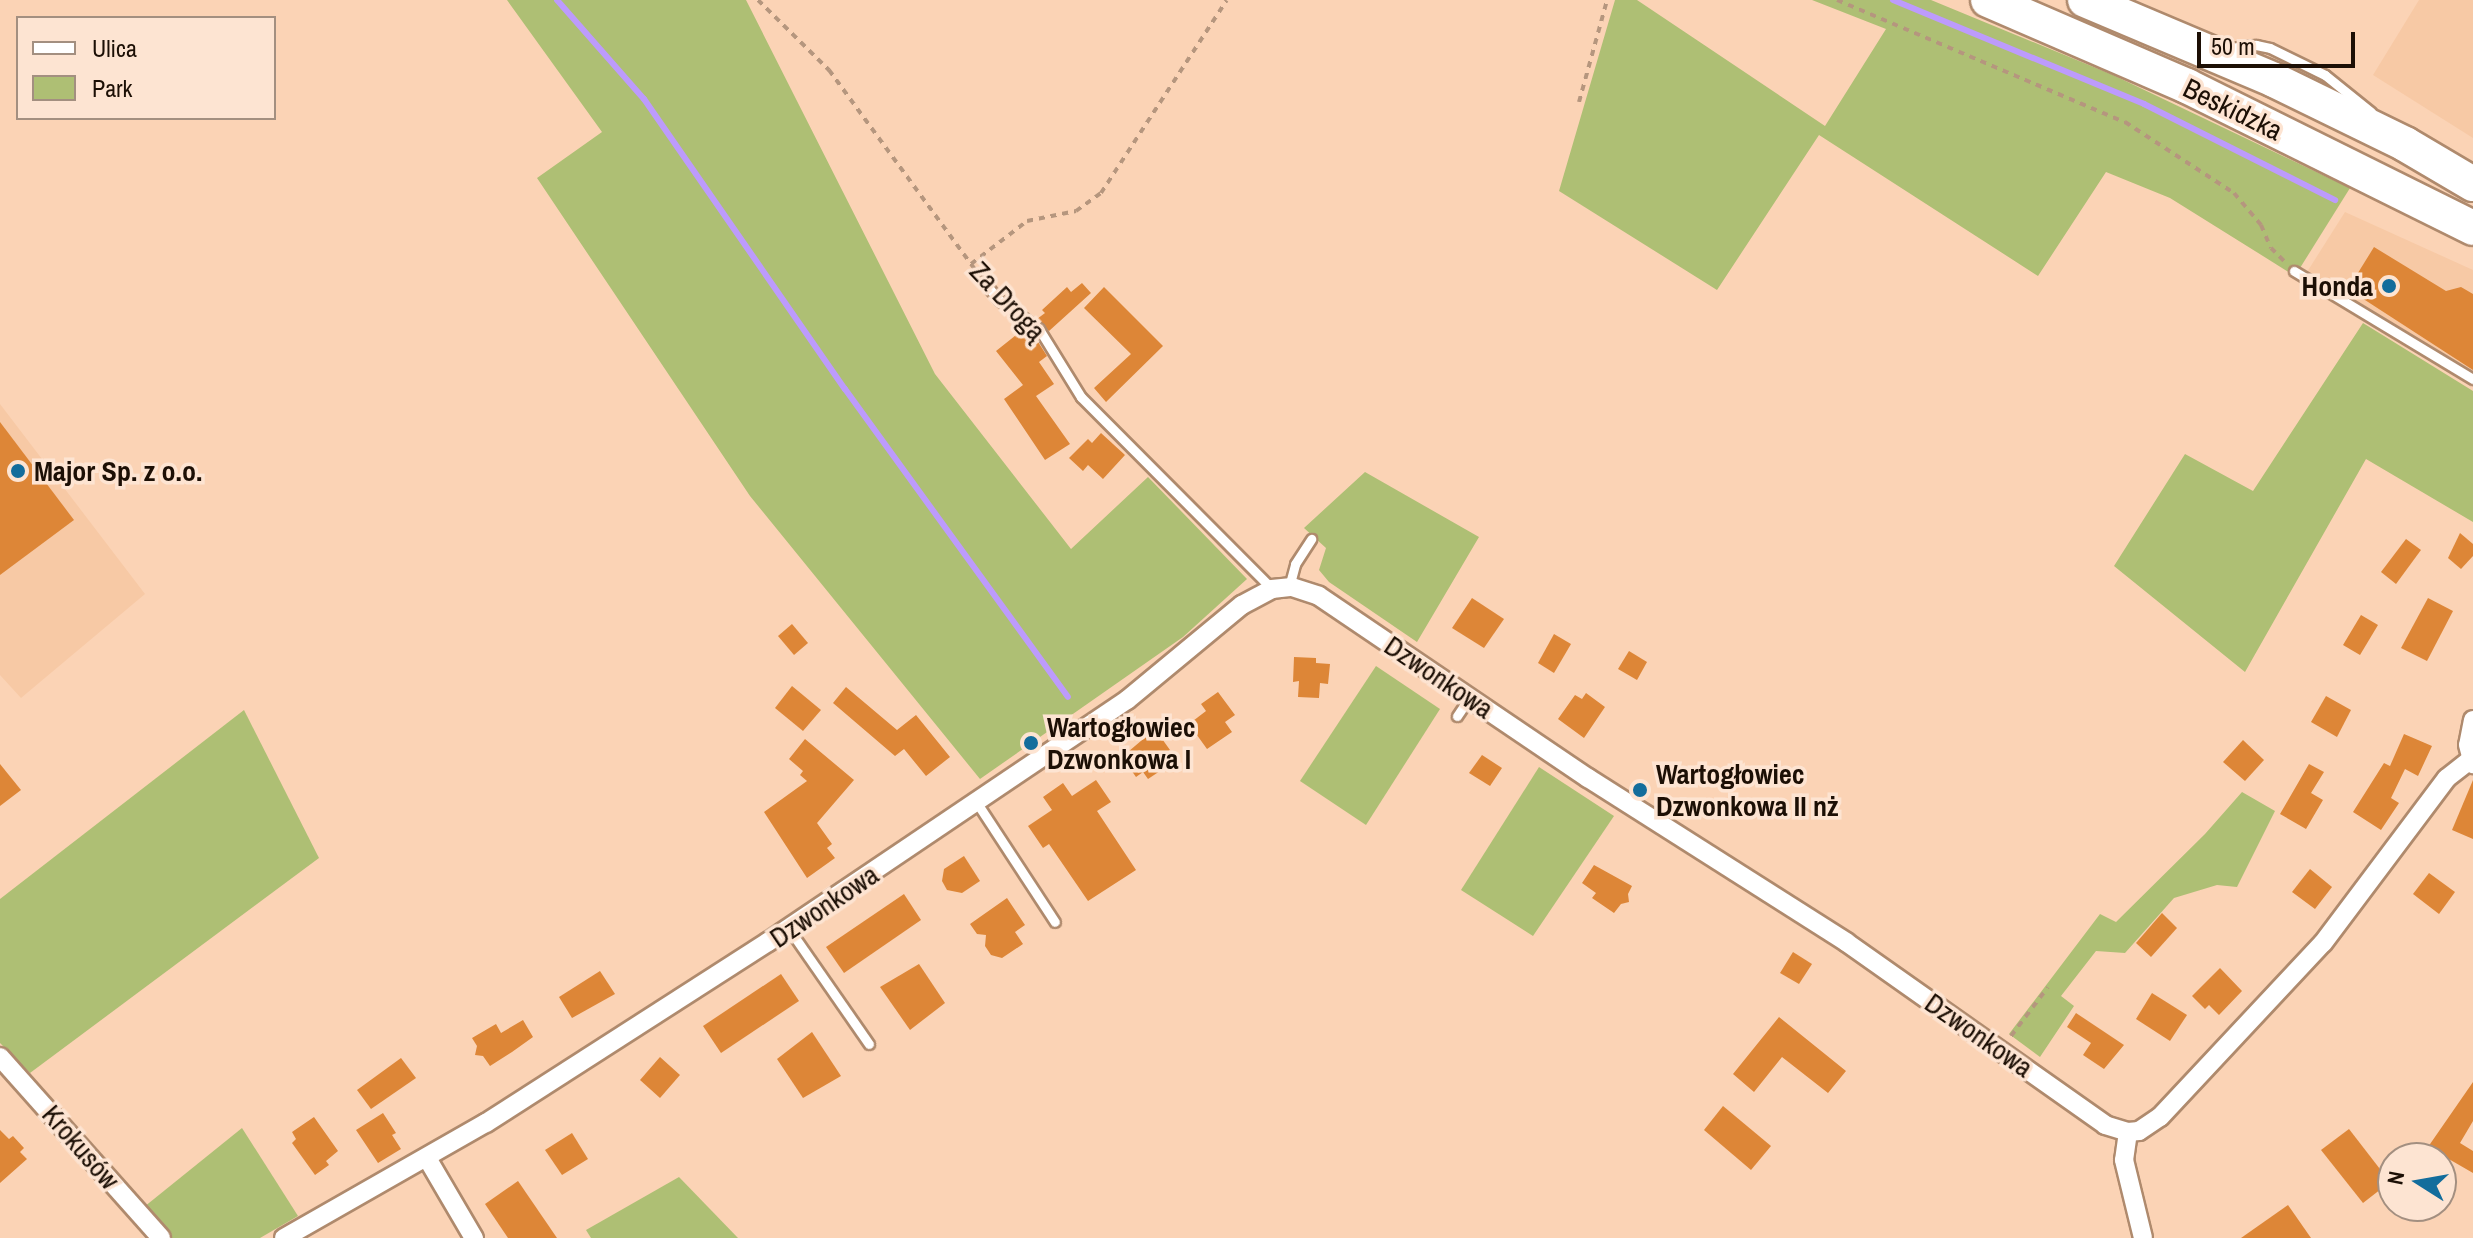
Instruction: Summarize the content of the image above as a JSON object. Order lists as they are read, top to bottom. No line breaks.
{"streets":{"highway":["Beskidzka"],"street":["Dzwonkowa","Krokusów"],"lane":["Za Drogą"]},"crossings":[["Za Drogą","Dzwonkowa"]],"places":["Honda","Major Sp. z o.o.","Wartogłowiec Dzwonkowa I","Wartogłowiec Dzwonkowa II nż"],"legend":["Ulica","Park"],"scale_bar":"50 m","north":"left"}
